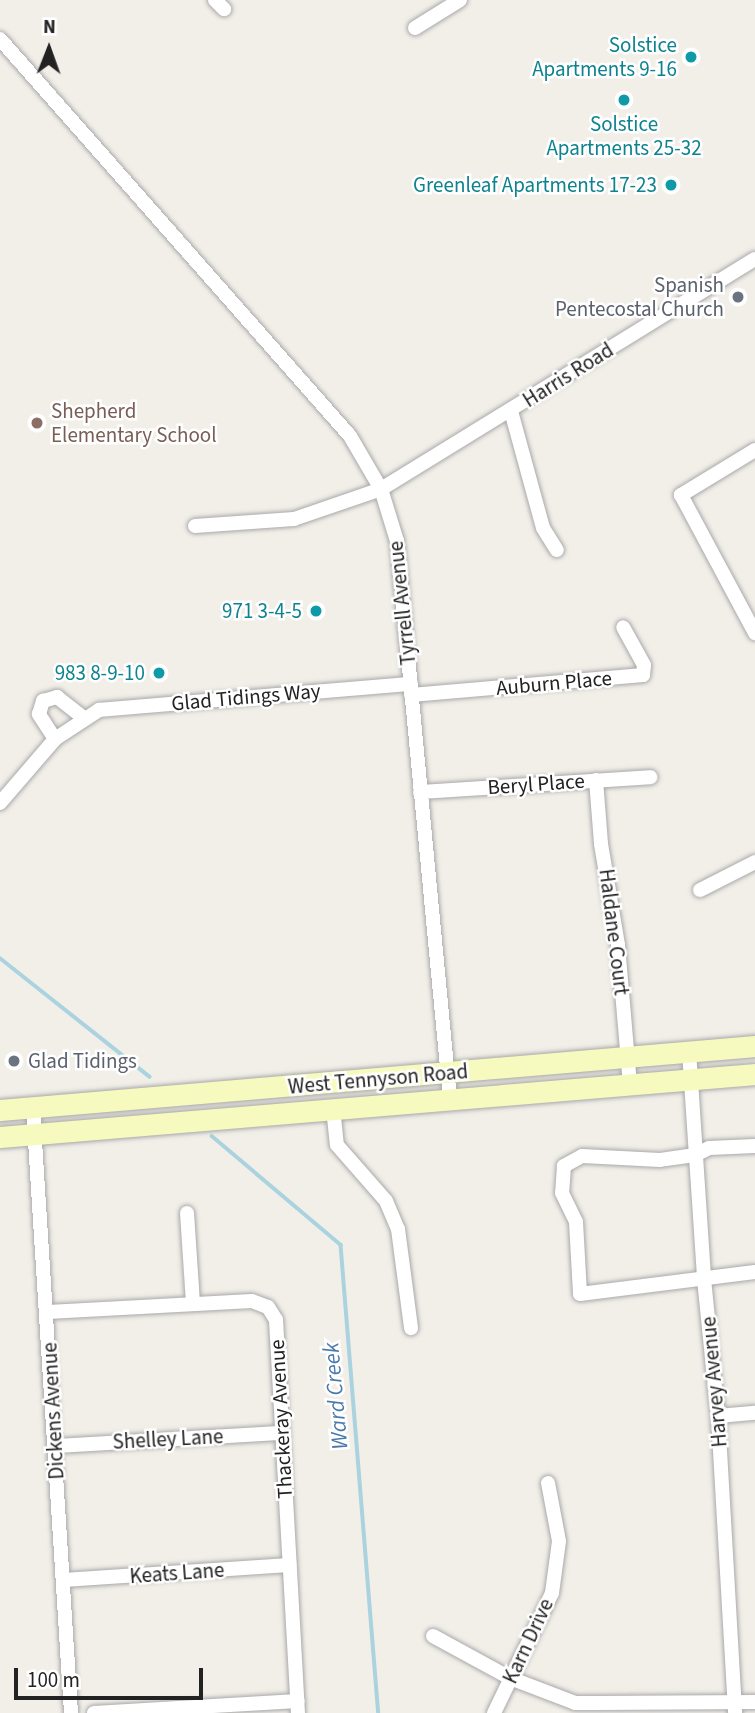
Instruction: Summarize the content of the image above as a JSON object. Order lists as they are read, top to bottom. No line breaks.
{"streets":{"main road":["West Tennyson Road"],"street":["Harris Road","Tyrrell Avenue","Auburn Place","Glad Tidings Way","Beryl Place","Haldane Court","Harvey Avenue","Dickens Avenue","Thackeray Avenue","Shelley Lane","Keats Lane","Karn Drive"]},"crossings":[["Harris Road","Tyrrell Avenue"],["Tyrrell Avenue","Auburn Place"],["Tyrrell Avenue","Glad Tidings Way"],["Tyrrell Avenue","Beryl Place"],["Tyrrell Avenue","West Tennyson Road"],["Auburn Place","Glad Tidings Way"],["Beryl Place","Haldane Court"],["Haldane Court","West Tennyson Road"],["West Tennyson Road","Harvey Avenue"],["West Tennyson Road","Dickens Avenue"],["Dickens Avenue","Thackeray Avenue"],["Dickens Avenue","Shelley Lane"],["Dickens Avenue","Keats Lane"],["Thackeray Avenue","Shelley Lane"],["Thackeray Avenue","Keats Lane"]],"water":["Ward Creek"],"places":["Solstice Apartments 9-16","Solstice Apartments 25-32","Greenleaf Apartments 17-23","Spanish Pentecostal Church","Shepherd Elementary School","971 3-4-5","983 8-9-10","Glad Tidings"],"scale_bar":"100 m","north":"top"}
